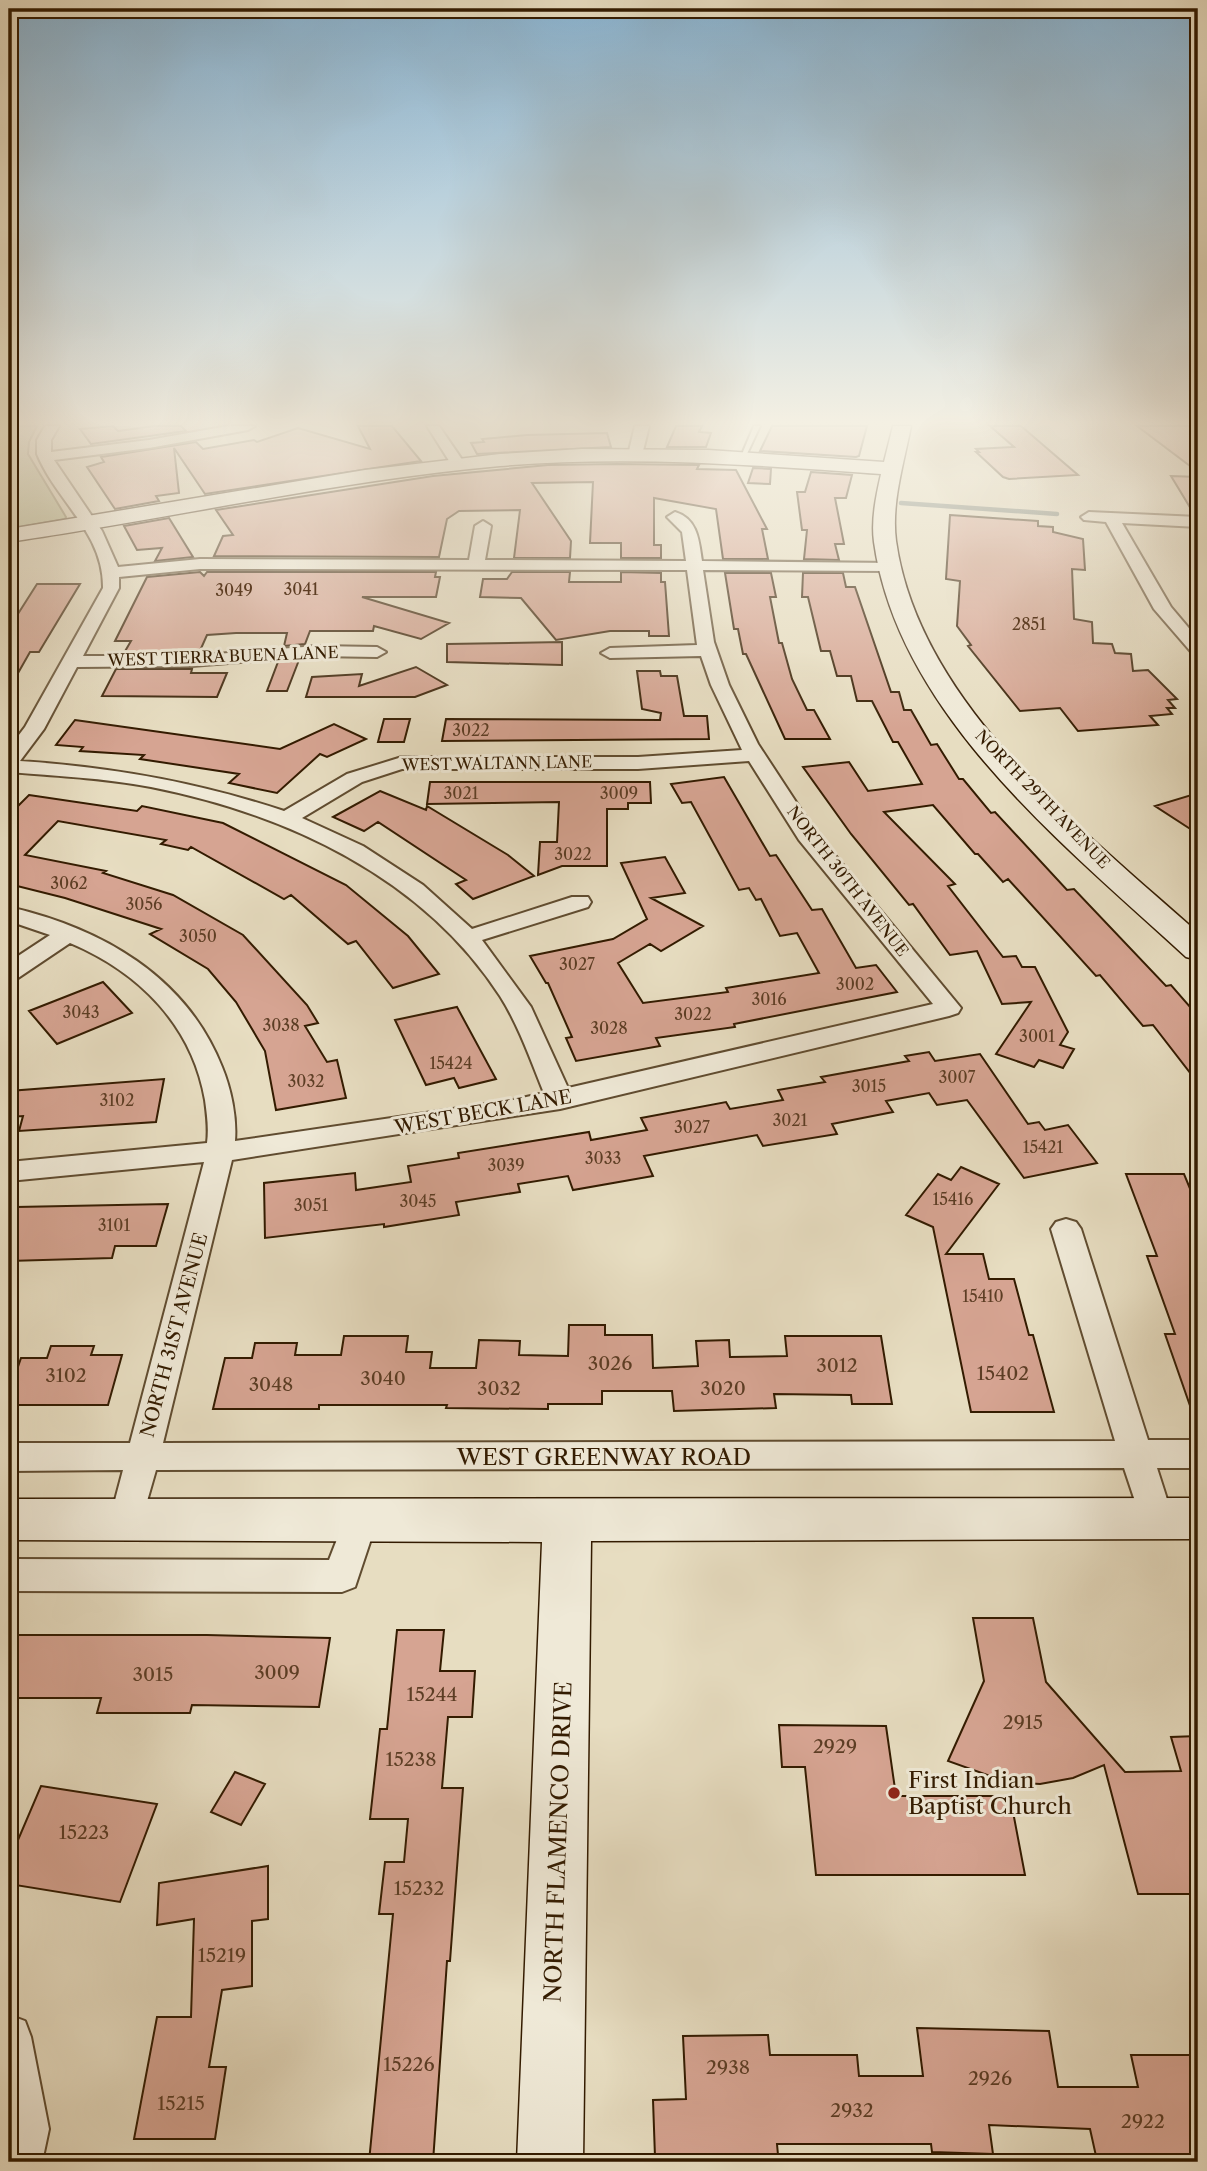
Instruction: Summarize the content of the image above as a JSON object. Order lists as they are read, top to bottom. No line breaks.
{"streets":{"street":["WEST TIERRA BUENA LANE","WEST WALTANN LANE","NORTH 29TH AVENUE","NORTH 30TH AVENUE","WEST BECK LANE","NORTH 31ST AVENUE","WEST GREENWAY ROAD","NORTH FLAMENCO DRIVE"]},"crossings":[["WEST WALTANN LANE","NORTH 30TH AVENUE"],["NORTH 30TH AVENUE","WEST BECK LANE"],["WEST BECK LANE","NORTH 31ST AVENUE"],["NORTH 31ST AVENUE","WEST GREENWAY ROAD"]],"places":["First Indian Baptist Church"],"house_numbers":["3041","3049","2851","3022","3021","3009","3022","3062","3056","3050","3027","3002","3016","3043","3022","3038","3028","3001","15424","3007","3032","3015","3102","3021","3027","15421","3033","3039","15416","3045","3051","3101","15410","3026","3012","15402","3102","3040","3048","3032","3020","3009","3015","15244","2915","2929","15238","15223","15232","15219","15226","2938","2926","15215","2932","2922"]}
